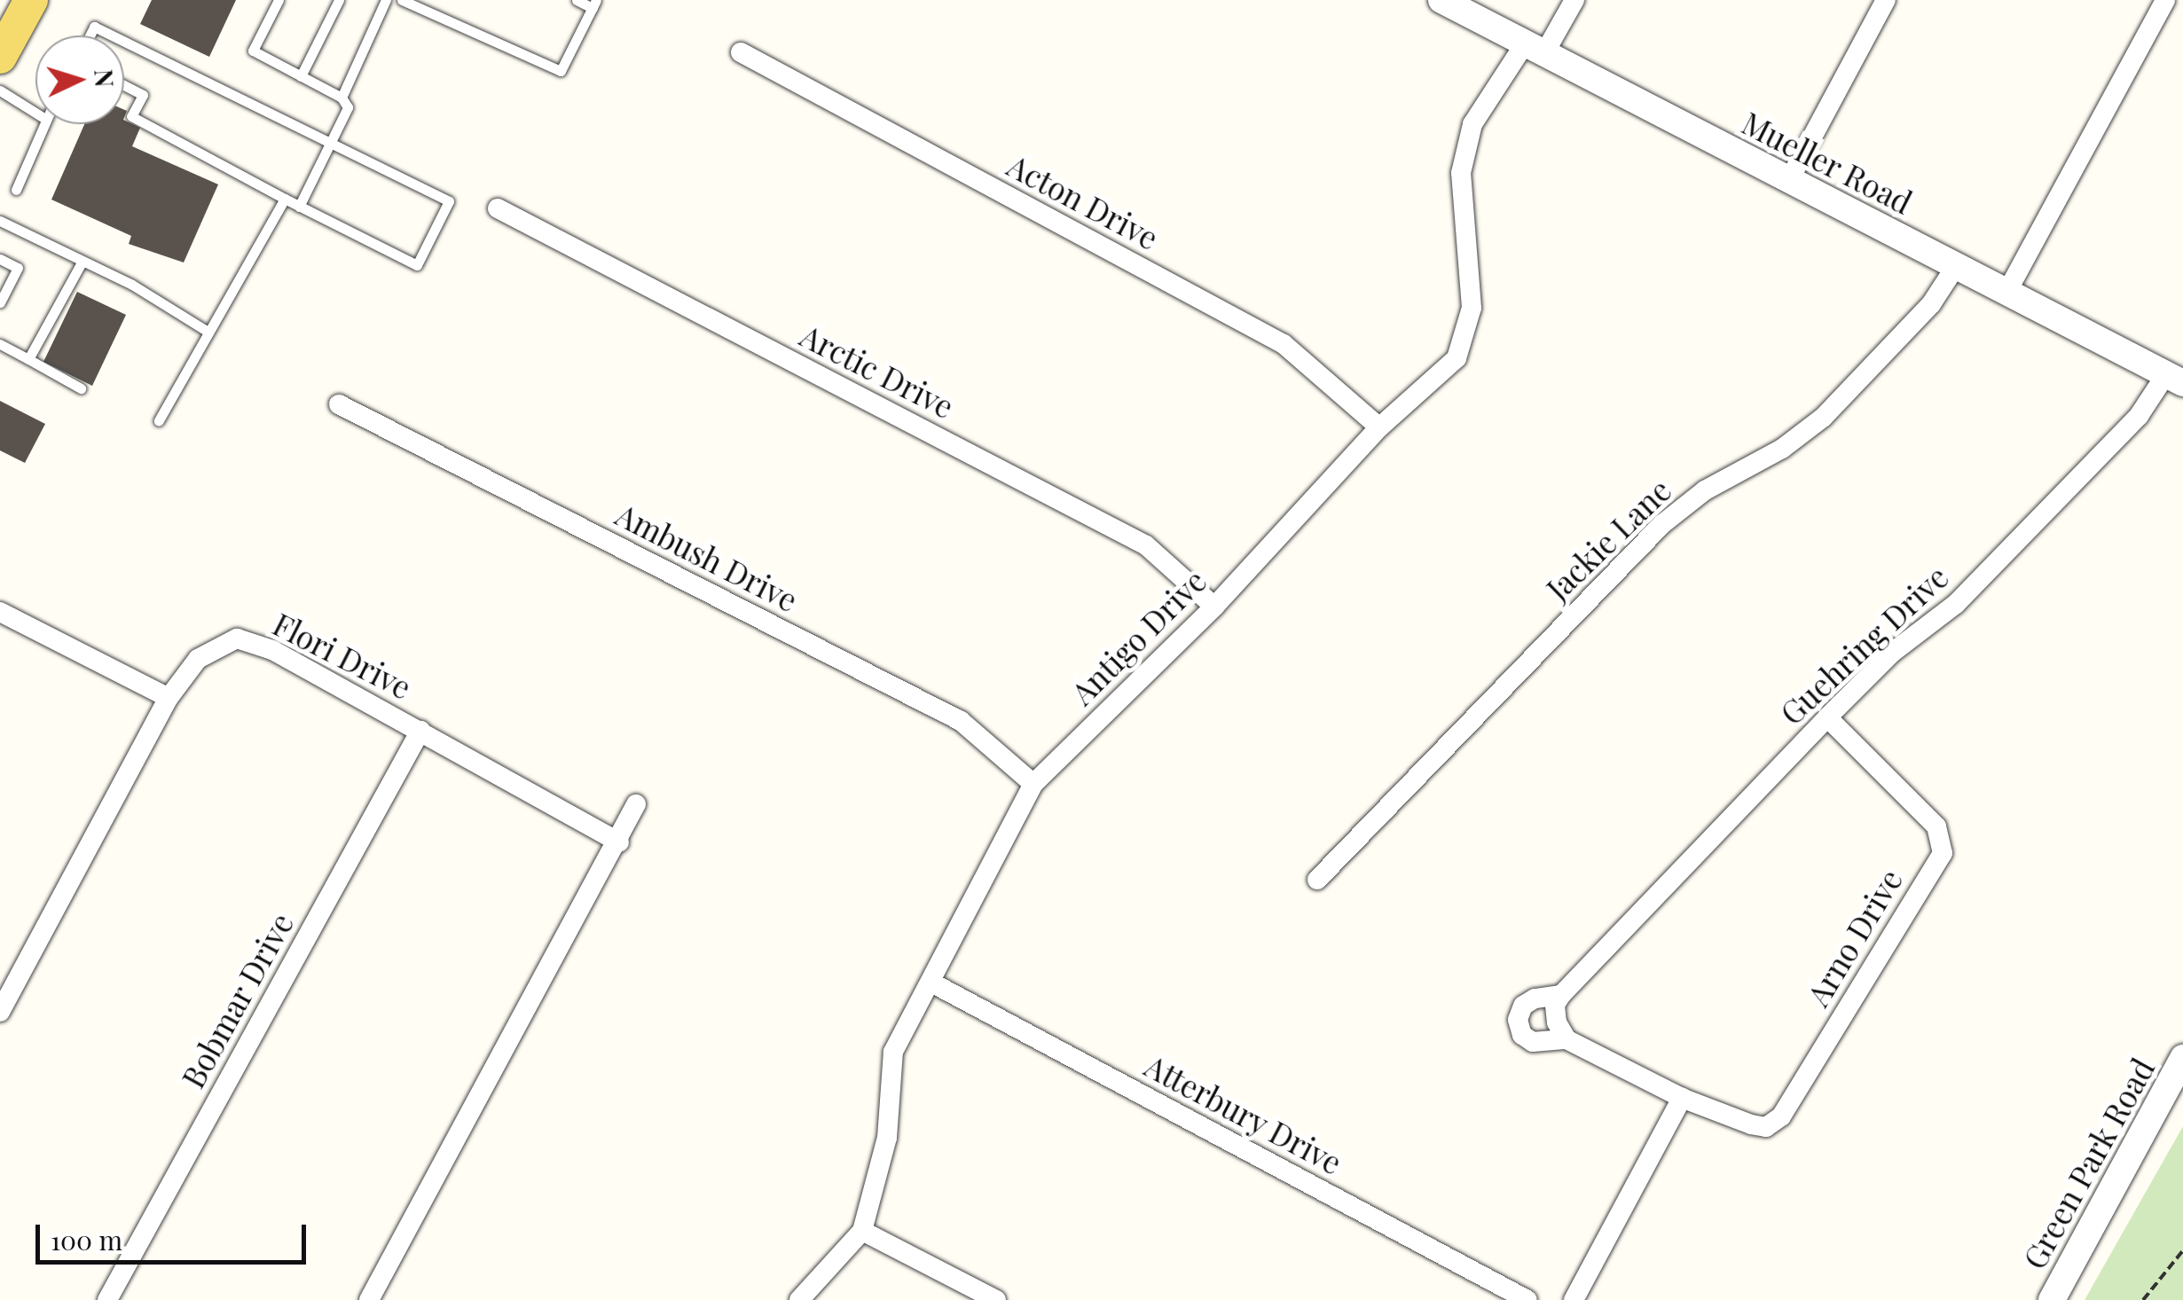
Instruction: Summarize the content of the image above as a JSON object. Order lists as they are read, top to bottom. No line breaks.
{"streets":{"street":["Mueller Road","Acton Drive","Arctic Drive","Jackie Lane","Ambush Drive","Antigo Drive","Guehring Drive","Flori Drive","Arno Drive","Bobmar Drive","Atterbury Drive","Green Park Road"]},"crossings":[["Mueller Road","Jackie Lane"],["Mueller Road","Antigo Drive"],["Mueller Road","Guehring Drive"],["Acton Drive","Antigo Drive"],["Arctic Drive","Antigo Drive"],["Ambush Drive","Antigo Drive"],["Antigo Drive","Atterbury Drive"],["Guehring Drive","Arno Drive"],["Flori Drive","Bobmar Drive"]],"scale_bar":"100 m","north":"right"}
